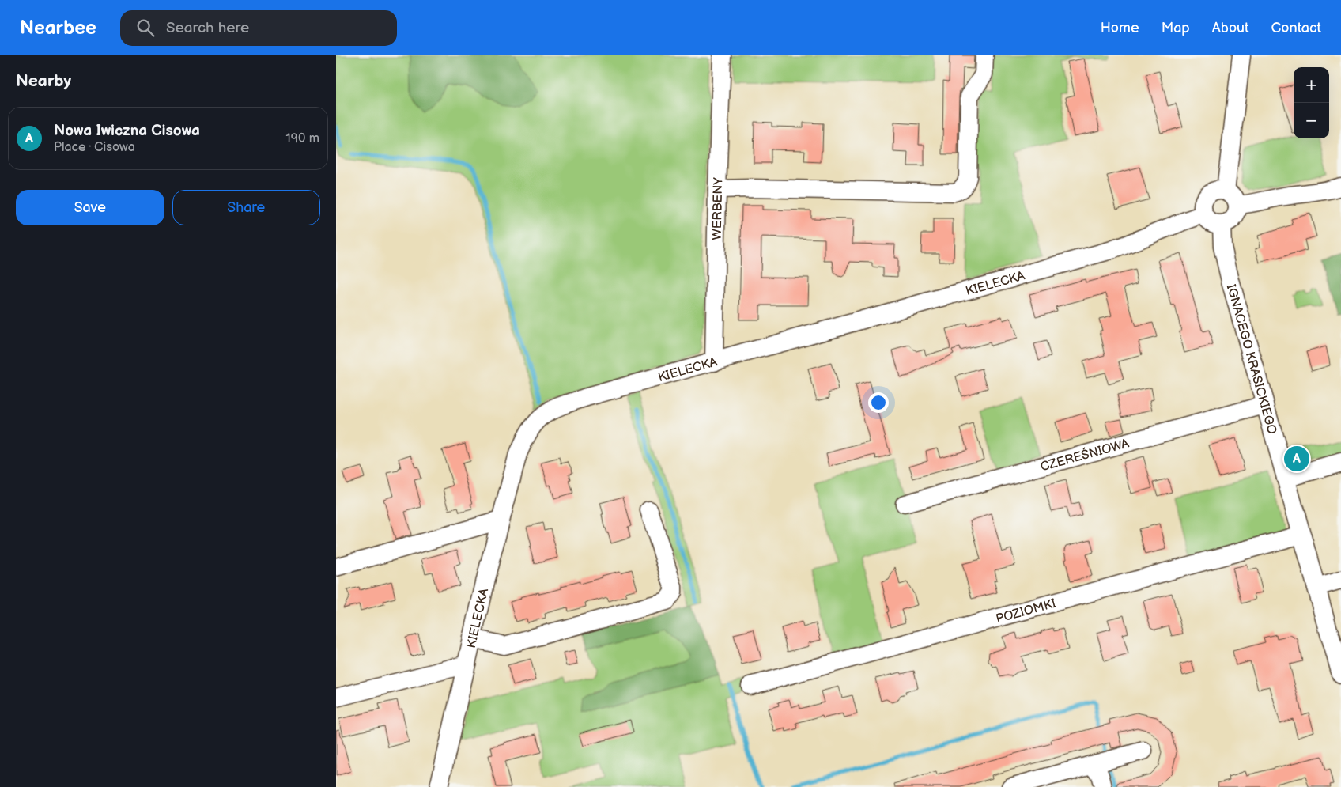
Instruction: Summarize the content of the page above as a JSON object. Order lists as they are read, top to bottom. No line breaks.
{"streets":{"street":["WERBENY","KIELECKA","IGNACEGO KRASICKIEGO","CZEREŚNIOWA","POZIOMKI"]},"crossings":[["WERBENY","KIELECKA"],["KIELECKA","IGNACEGO KRASICKIEGO"],["IGNACEGO KRASICKIEGO","CZEREŚNIOWA"],["IGNACEGO KRASICKIEGO","POZIOMKI"]],"page":{"header":"Nearbee","search":"Search here","nav":["Home","Map","About","Contact"],"heading":"Nearby","map_buttons":["+","−"],"list":[{"mark":"A","name":"Nowa Iwiczna Cisowa","note":"Place · Cisowa","value":"190 m"}],"buttons":["Save","Share"],"pins":"A"}}
